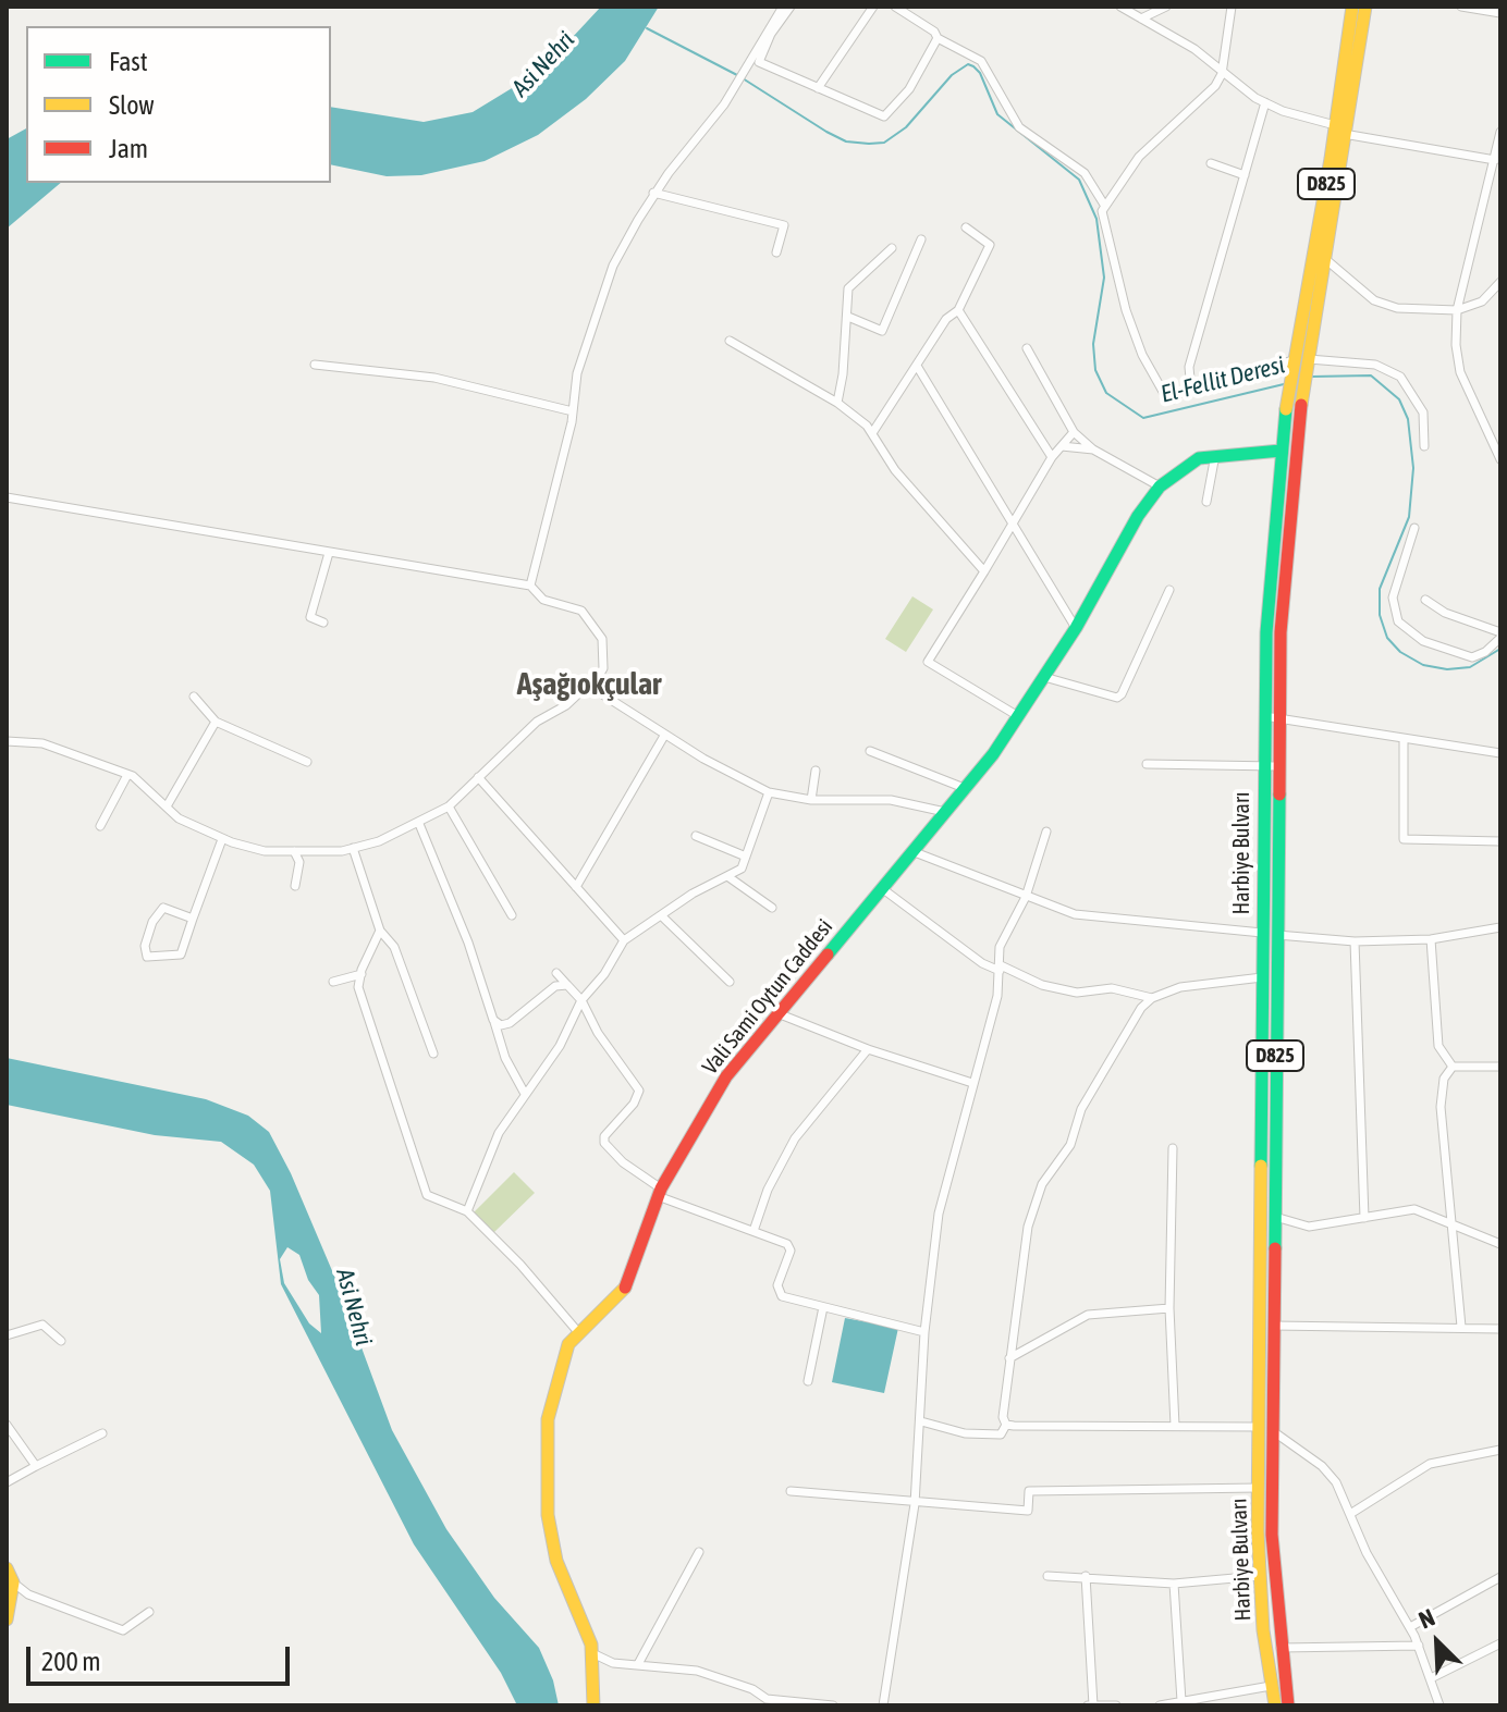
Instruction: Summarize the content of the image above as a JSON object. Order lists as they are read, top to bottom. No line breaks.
{"streets":{"main road":["D825","Harbiye Bulvarı","Vali Sami Oytun Caddesi"]},"crossings":[["Harbiye Bulvarı","Vali Sami Oytun Caddesi"]],"districts":["Aşağıokçular"],"water":["Asi Nehri","El-Fellit Deresi"],"legend":["Fast","Slow","Jam"],"scale_bar":"200 m","north":"top left"}
